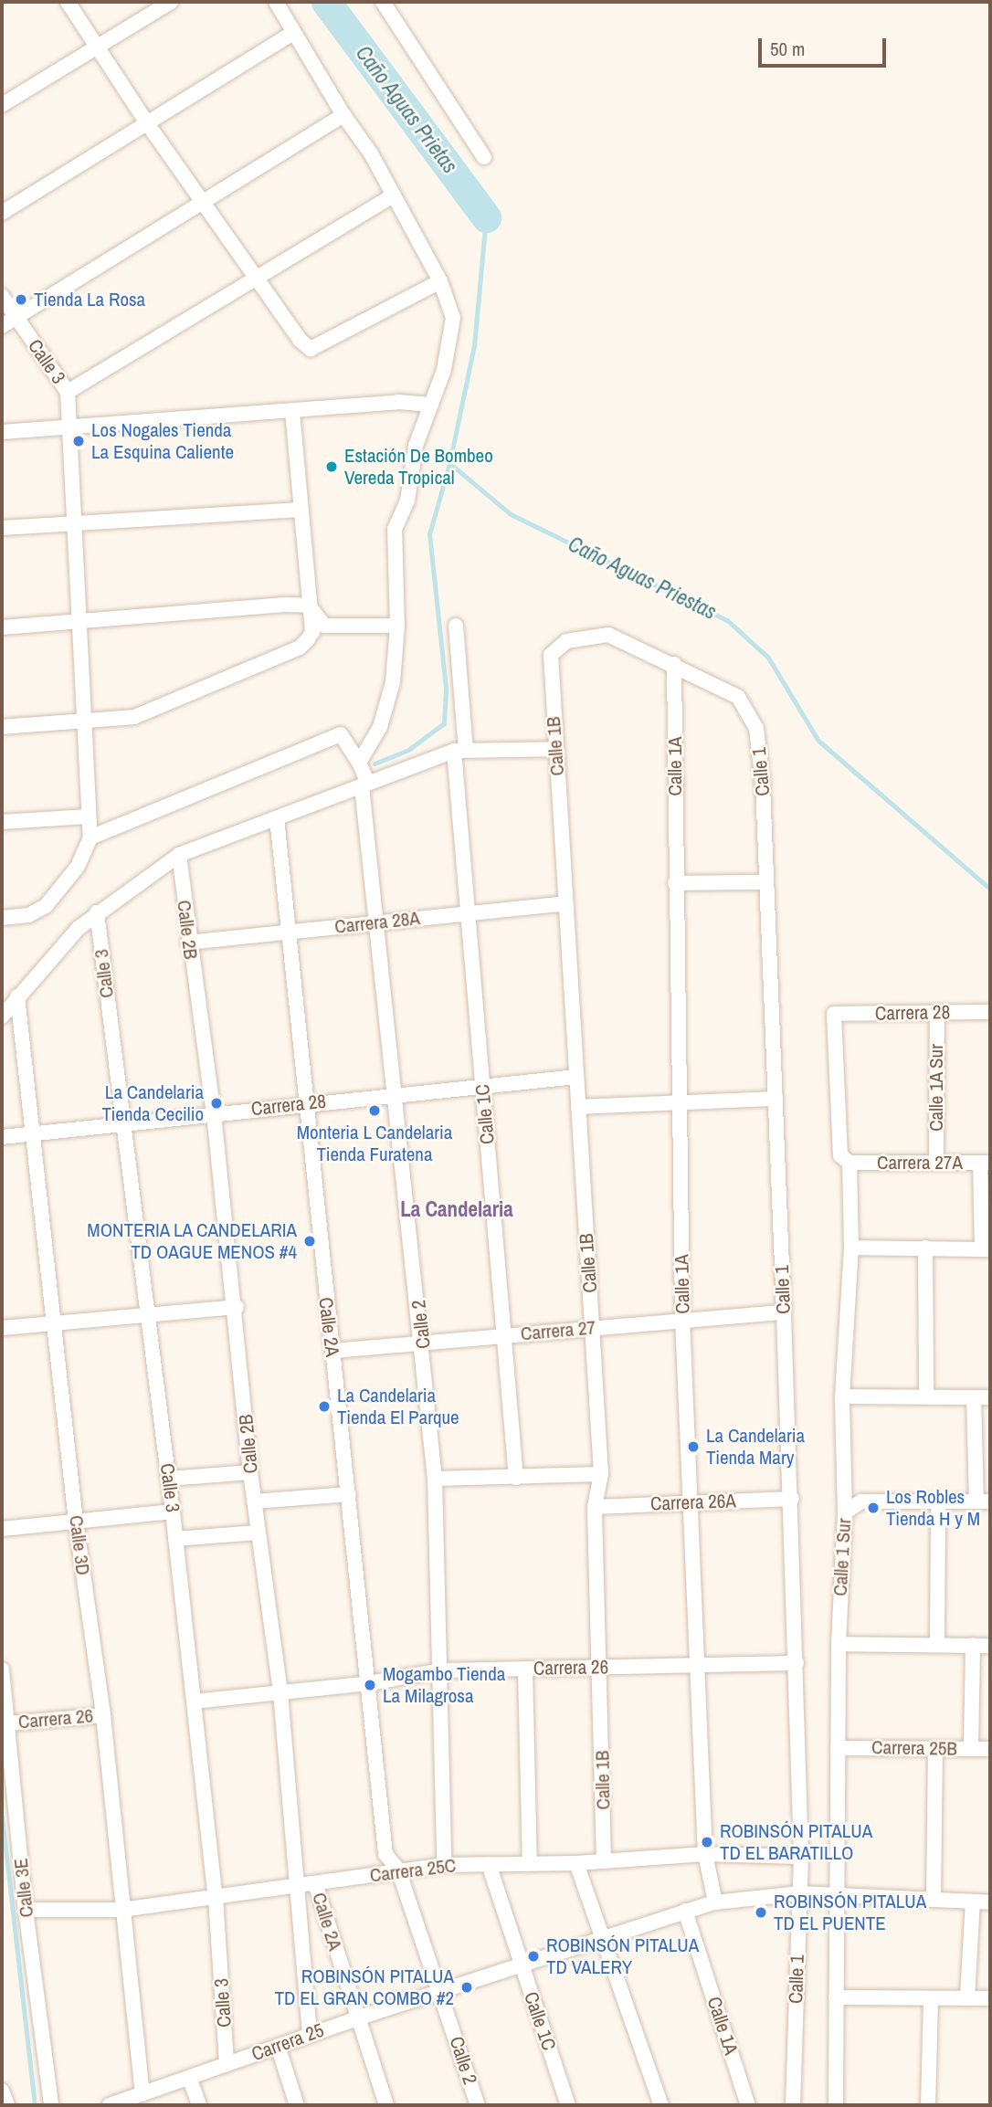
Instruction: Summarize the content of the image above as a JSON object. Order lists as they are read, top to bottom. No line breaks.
{"streets":{"street":["Calle 3","Calle 1B","Calle 1A","Calle 1","Carrera 28A","Calle 2B","Carrera 28","Calle 1A Sur","Calle 1C","Carrera 27A","Calle 2","Calle 2A","Carrera 27","Carrera 26A","Calle 3D","Calle 1 Sur","Carrera 26","Carrera 25B","Carrera 25C","Calle 3E","Carrera 25"]},"crossings":[["Calle 3","Carrera 28"],["Calle 3","Carrera 26"],["Calle 3","Carrera 25C"],["Calle 3","Carrera 25"],["Calle 1B","Calle 1"],["Calle 1B","Carrera 28A"],["Calle 1B","Carrera 28"],["Calle 1B","Carrera 27"],["Calle 1B","Carrera 26A"],["Calle 1B","Carrera 26"],["Calle 1B","Carrera 25C"],["Calle 1A","Calle 1"],["Calle 1A","Carrera 27"],["Calle 1A","Carrera 26A"],["Calle 1A","Carrera 26"],["Calle 1A","Carrera 25C"],["Calle 1A","Carrera 25"],["Calle 1","Carrera 27"],["Calle 1","Carrera 26A"],["Calle 1","Carrera 26"],["Calle 1","Carrera 25C"],["Calle 1","Carrera 25"],["Carrera 28A","Calle 2B"],["Carrera 28A","Calle 1C"],["Carrera 28A","Calle 2"],["Carrera 28A","Calle 2A"],["Calle 2B","Carrera 28"],["Calle 2B","Carrera 26"],["Calle 2B","Carrera 25C"],["Calle 2B","Carrera 25"],["Carrera 28","Calle 1A Sur"],["Carrera 28","Calle 1C"],["Carrera 28","Calle 2"],["Carrera 28","Calle 2A"],["Carrera 28","Calle 3D"],["Carrera 28","Calle 1 Sur"],["Calle 1A Sur","Carrera 27A"],["Calle 1C","Carrera 27"],["Calle 1C","Carrera 25C"],["Calle 1C","Carrera 25"],["Carrera 27A","Calle 1 Sur"],["Calle 2","Calle 2A"],["Calle 2","Carrera 27"],["Calle 2","Carrera 26"],["Calle 2","Carrera 25C"],["Calle 2","Carrera 25"],["Calle 2A","Carrera 27"],["Calle 2A","Carrera 26"],["Calle 2A","Carrera 25C"],["Calle 2A","Carrera 25"],["Calle 3D","Carrera 26"],["Calle 3D","Carrera 25C"],["Calle 3D","Carrera 25"],["Calle 1 Sur","Carrera 25B"],["Calle 1 Sur","Carrera 25"],["Carrera 26","Calle 3E"],["Carrera 25C","Calle 3E"]],"districts":["La Candelaria"],"water":["Caño Aguas Prietas","Caño Aguas Priestas"],"places":["Tienda La Rosa","Los Nogales Tienda La Esquina Caliente","Estación De Bombeo Vereda Tropical","La Candelaria Tienda Cecilio","Monteria L Candelaria Tienda Furatena","MONTERIA LA CANDELARIA TD OAGUE MENOS #4","La Candelaria Tienda El Parque","La Candelaria Tienda Mary","Los Robles Tienda H y M","Mogambo Tienda La Milagrosa","ROBINSÓN PITALUA TD EL BARATILLO","ROBINSÓN PITALUA TD EL PUENTE","ROBINSÓN PITALUA TD VALERY","ROBINSÓN PITALUA TD EL GRAN COMBO #2"],"scale_bar":"50 m"}
